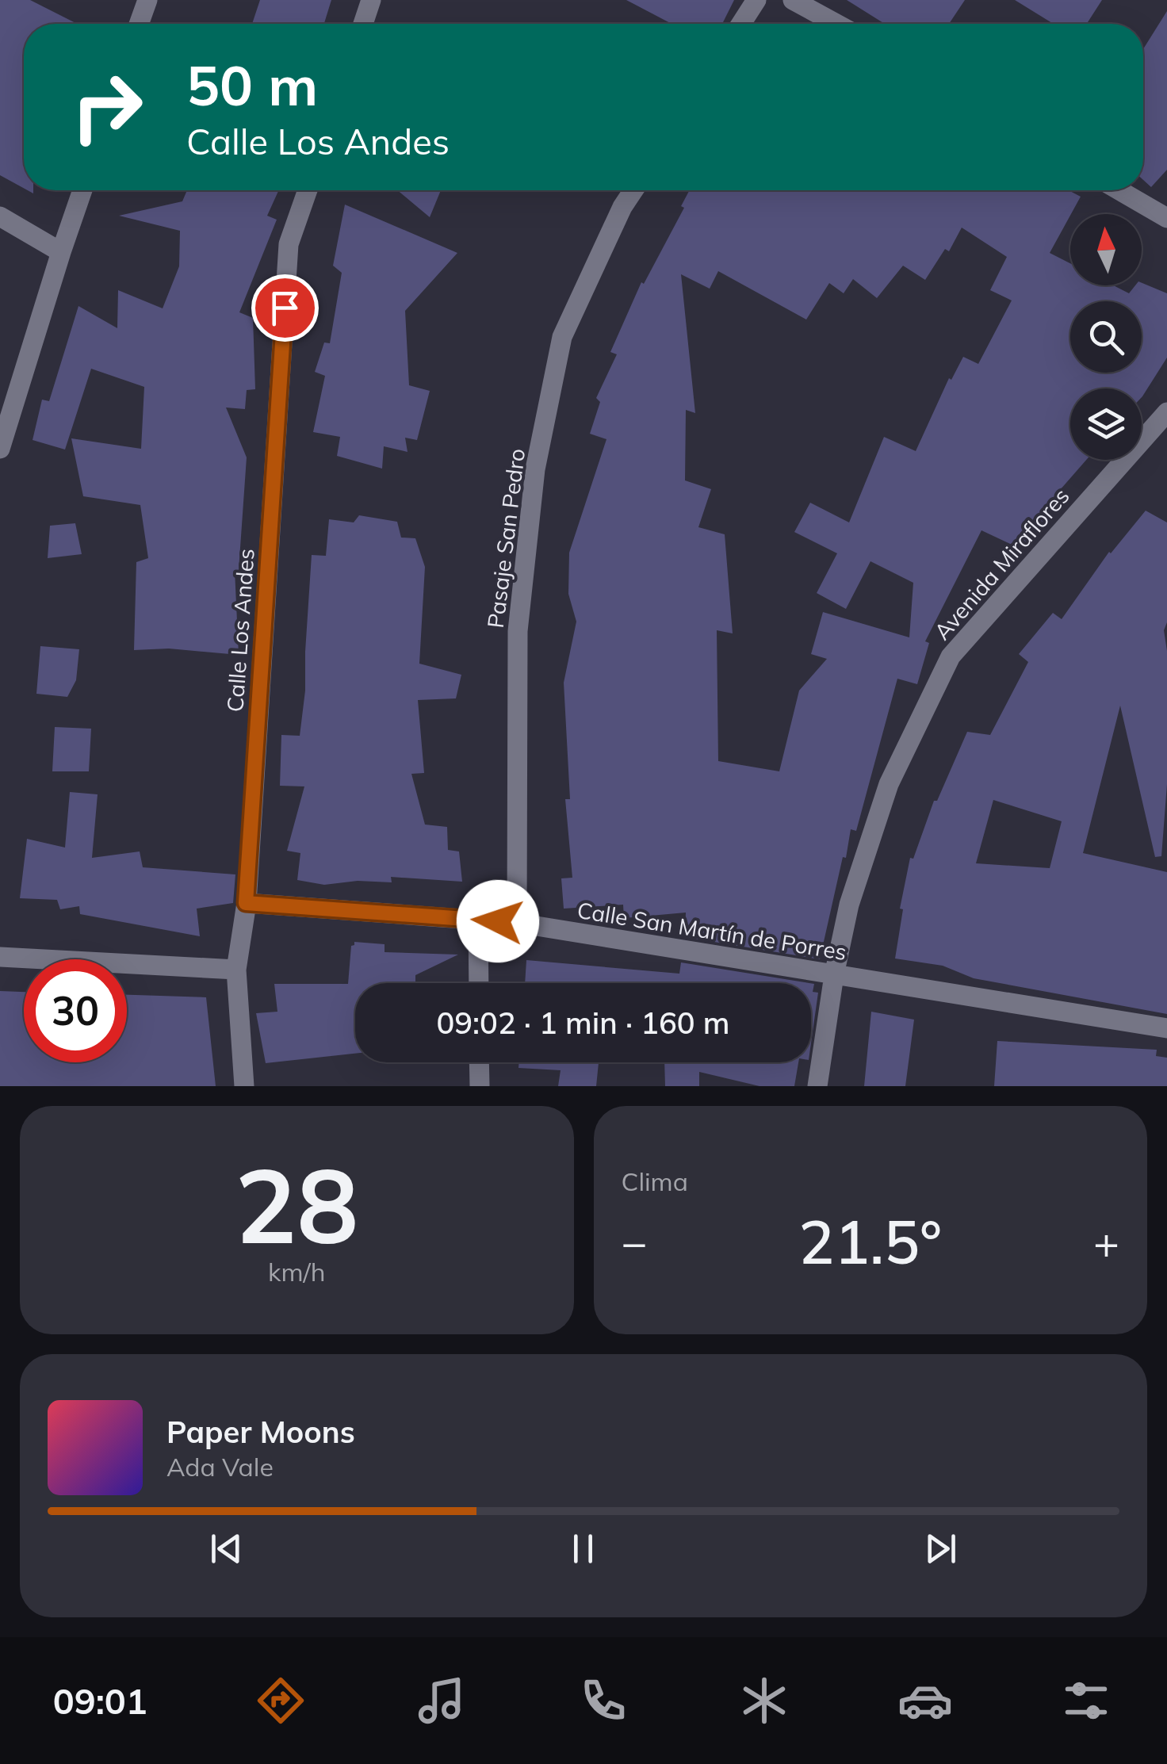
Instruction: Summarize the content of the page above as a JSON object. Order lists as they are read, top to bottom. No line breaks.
{"streets":{"street":["Pasaje San Pedro","Avenida Miraflores","Calle Los Andes","Calle San Martín de Porres"]},"crossings":[["Pasaje San Pedro","Calle San Martín de Porres"],["Avenida Miraflores","Calle San Martín de Porres"],["Calle Los Andes","Calle San Martín de Porres"]],"north":"top","page":{"turn":["50 m","Calle Los Andes"],"limit":"30","trip":"09:02 · 1 min · 160 m","tile":[["28","km/h"],"Clima"],"heat":["−","21.5°","+"],"song":["Paper Moons","Ada Vale"],"tabs":"09:01"}}
